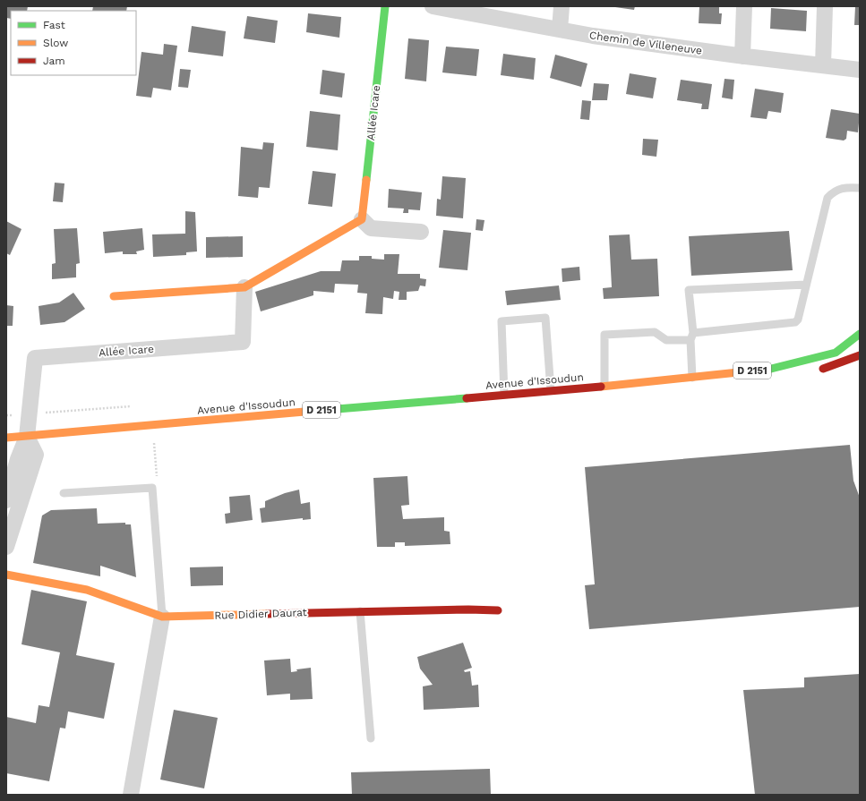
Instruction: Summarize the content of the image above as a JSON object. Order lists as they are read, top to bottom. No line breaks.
{"streets":{"main road":["Allée Icare","D 2151","Avenue d'Issoudun","Rue Didier Daurat"],"street":["Chemin de Villeneuve"]},"crossings":[["Allée Icare","Avenue d'Issoudun"]],"legend":["Fast","Slow","Jam"]}
